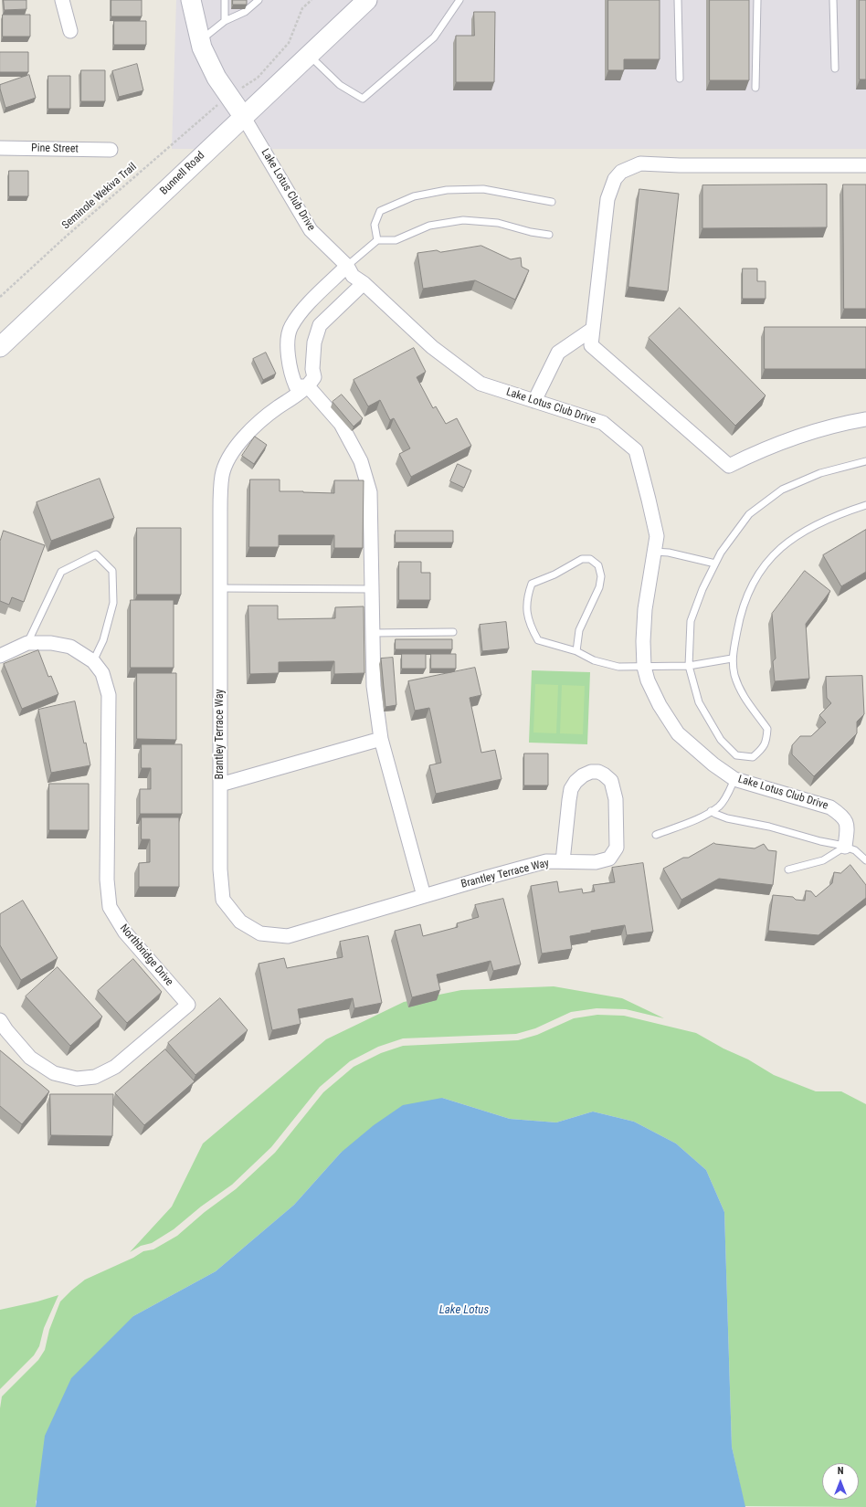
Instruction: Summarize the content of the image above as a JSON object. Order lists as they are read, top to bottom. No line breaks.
{"streets":{"main road":["Bunnell Road"],"street":["Pine Street","Lake Lotus Club Drive","Brantley Terrace Way","Northbridge Drive"],"path":["Seminole Wekiva Trail"]},"crossings":[["Bunnell Road","Lake Lotus Club Drive"]],"water":["Lake Lotus"],"north":"top"}
